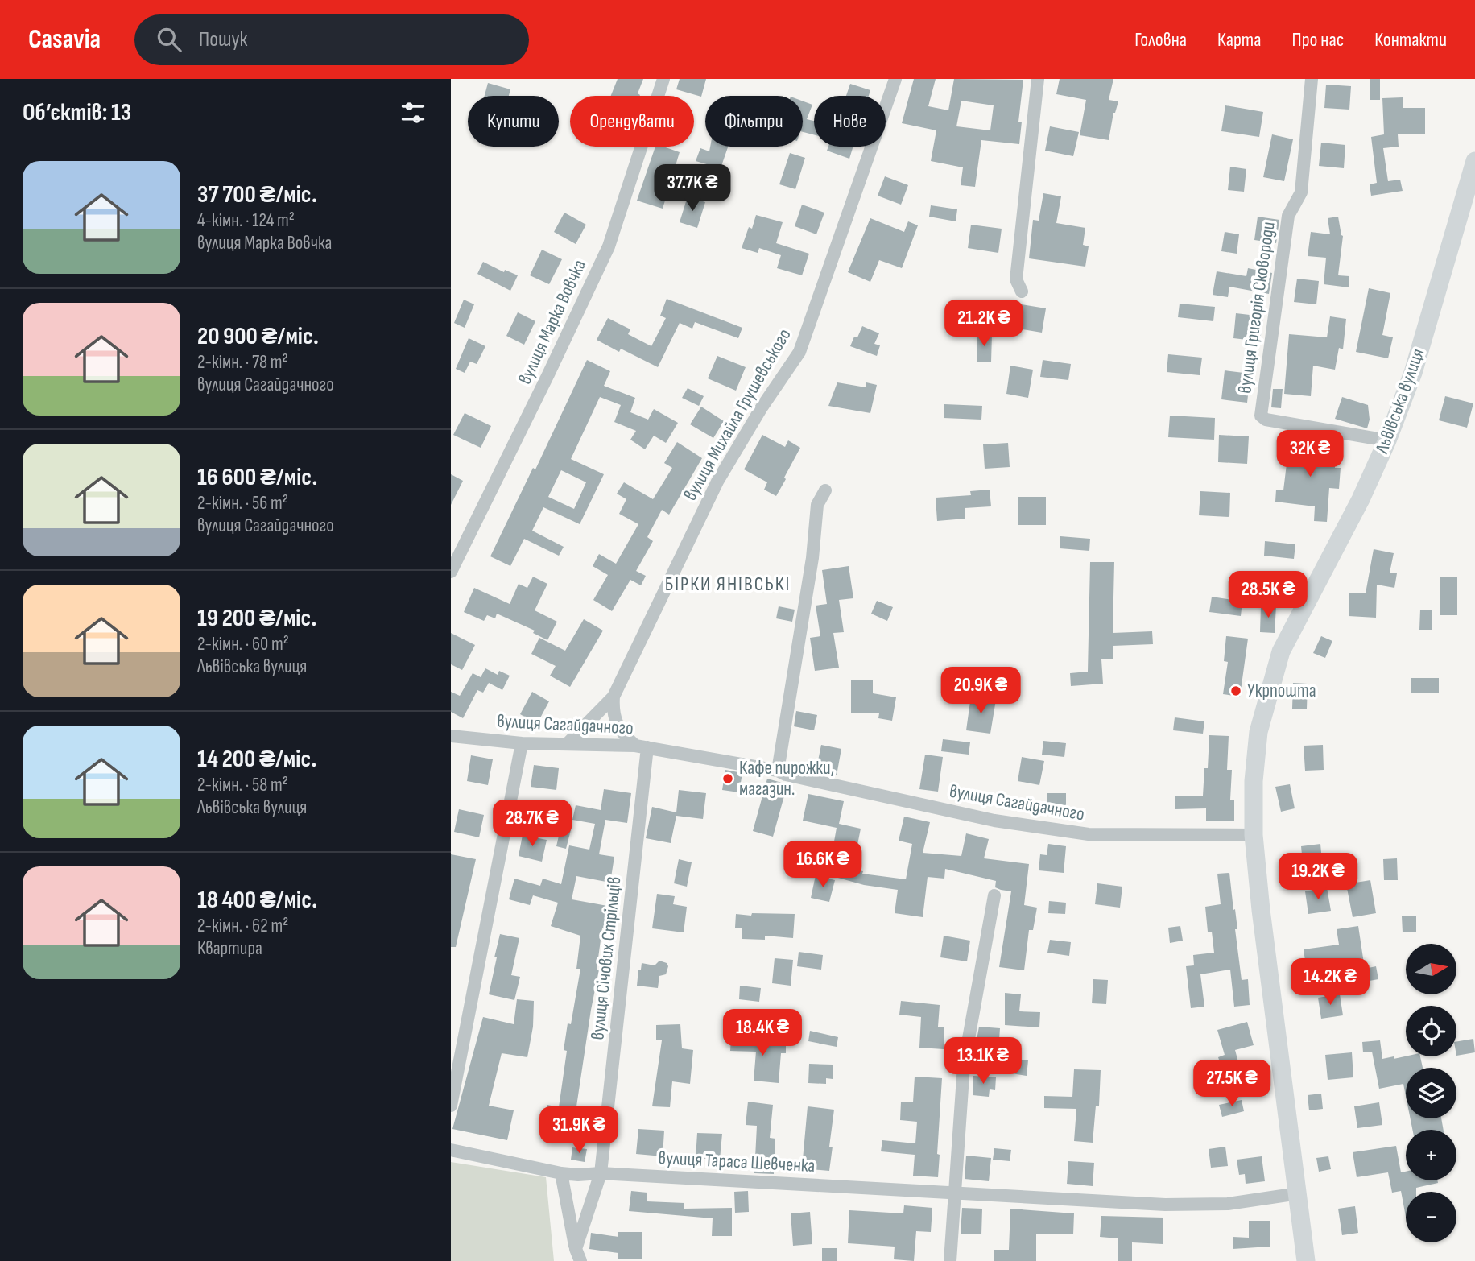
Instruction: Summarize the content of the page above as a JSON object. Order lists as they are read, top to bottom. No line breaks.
{"streets":{"main road":["Львівська вулиця"],"street":["вулиця Григорія Сковороди","вулиця Марка Вовчка","вулиця Михайла Грушевського","вулиця Сагайдачного","вулиця Січових Стрільців","вулиця Тараса Шевченка"]},"crossings":[["вулиця Григорія Сковороди","Львівська вулиця"],["Львівська вулиця","вулиця Сагайдачного"],["Львівська вулиця","вулиця Тараса Шевченка"],["вулиця Михайла Грушевського","вулиця Сагайдачного"],["вулиця Сагайдачного","вулиця Січових Стрільців"],["вулиця Січових Стрільців","вулиця Тараса Шевченка"]],"districts":["БІРКИ ЯНІВСЬКІ"],"places":["Укрпошта","Кафе пирожки, магазин."],"north":"right","page":{"header":"Casavia","search":"Пошук","nav":["Головна","Карта","Про нас","Контакти"],"heading":"Об’єктів: 13","chip":["Купити","Орендувати","Фільтри","Нове"],"list":[{"name":"37 700 ₴/міс.","note":"4-кімн. · 124 m² · вулиця Марка Вовчка"},{"name":"20 900 ₴/міс.","note":"2-кімн. · 78 m² · вулиця Сагайдачного"},{"name":"16 600 ₴/міс.","note":"2-кімн. · 56 m² · вулиця Сагайдачного"},{"name":"19 200 ₴/міс.","note":"2-кімн. · 60 m² · Львівська вулиця"},{"name":"14 200 ₴/міс.","note":"2-кімн. · 58 m² · Львівська вулиця"},{"name":"18 400 ₴/міс.","note":"2-кімн. · 62 m² · Квартира"}],"price":["37.7K ₴","21.2K ₴","32K ₴","28.5K ₴","20.9K ₴","28.7K ₴","16.6K ₴","19.2K ₴","14.2K ₴","18.4K ₴","13.1K ₴","27.5K ₴","31.9K ₴"],"map_buttons":["+","−"]}}
